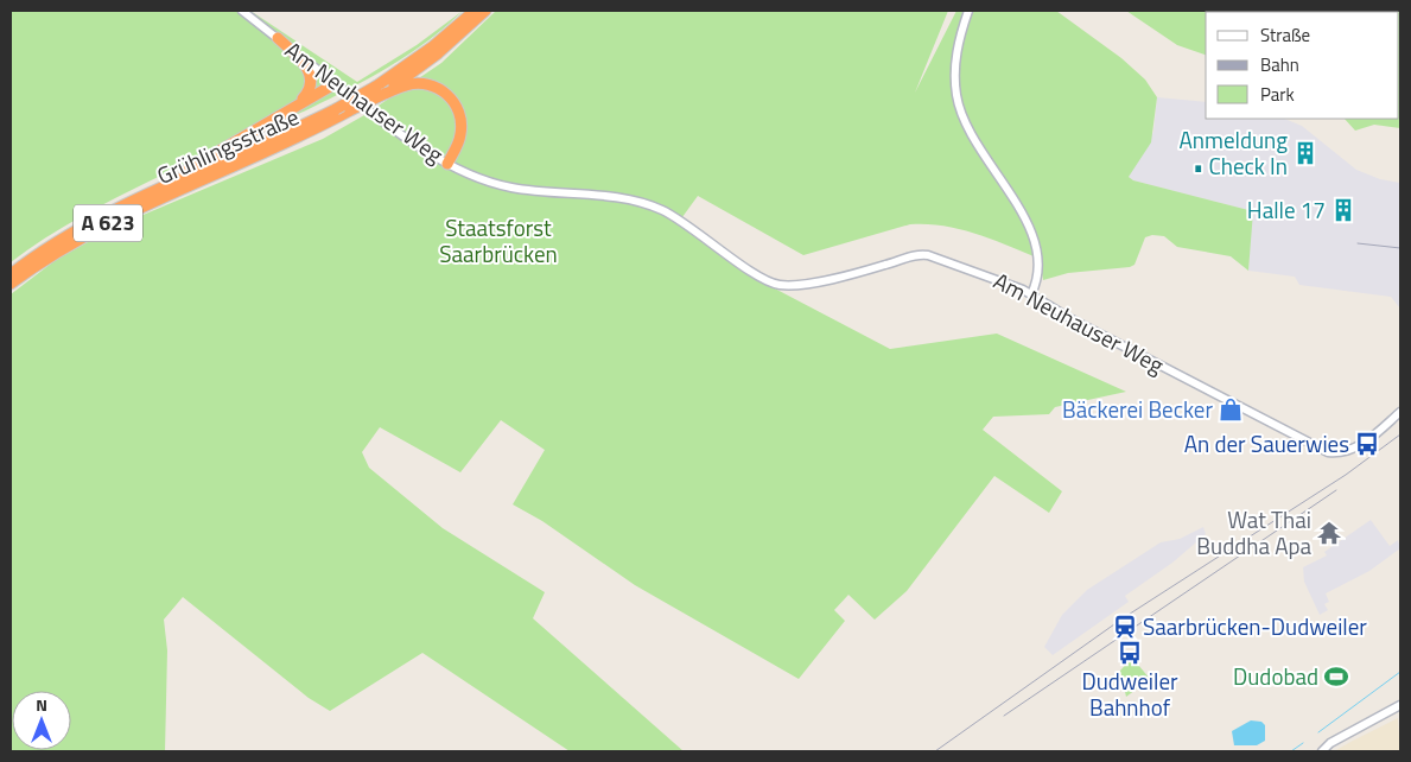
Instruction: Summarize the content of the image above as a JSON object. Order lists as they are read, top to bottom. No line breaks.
{"streets":{"highway":["Grühlingsstraße","A 623"],"street":["Am Neuhauser Weg"]},"crossings":[["Grühlingsstraße","A 623"]],"parks":["Staatsforst Saarbrücken"],"places":{"building":["Anmeldung • Check In","Halle 17"],"shop":["Bäckerei Becker"],"bus stop":["An der Sauerwies","Dudweiler Bahnhof"],"temple":["Wat Thai Buddha Apa"],"station":["Saarbrücken-Dudweiler"],"sports":["Dudobad"]},"legend":["Straße","Bahn","Park"],"north":"top"}
